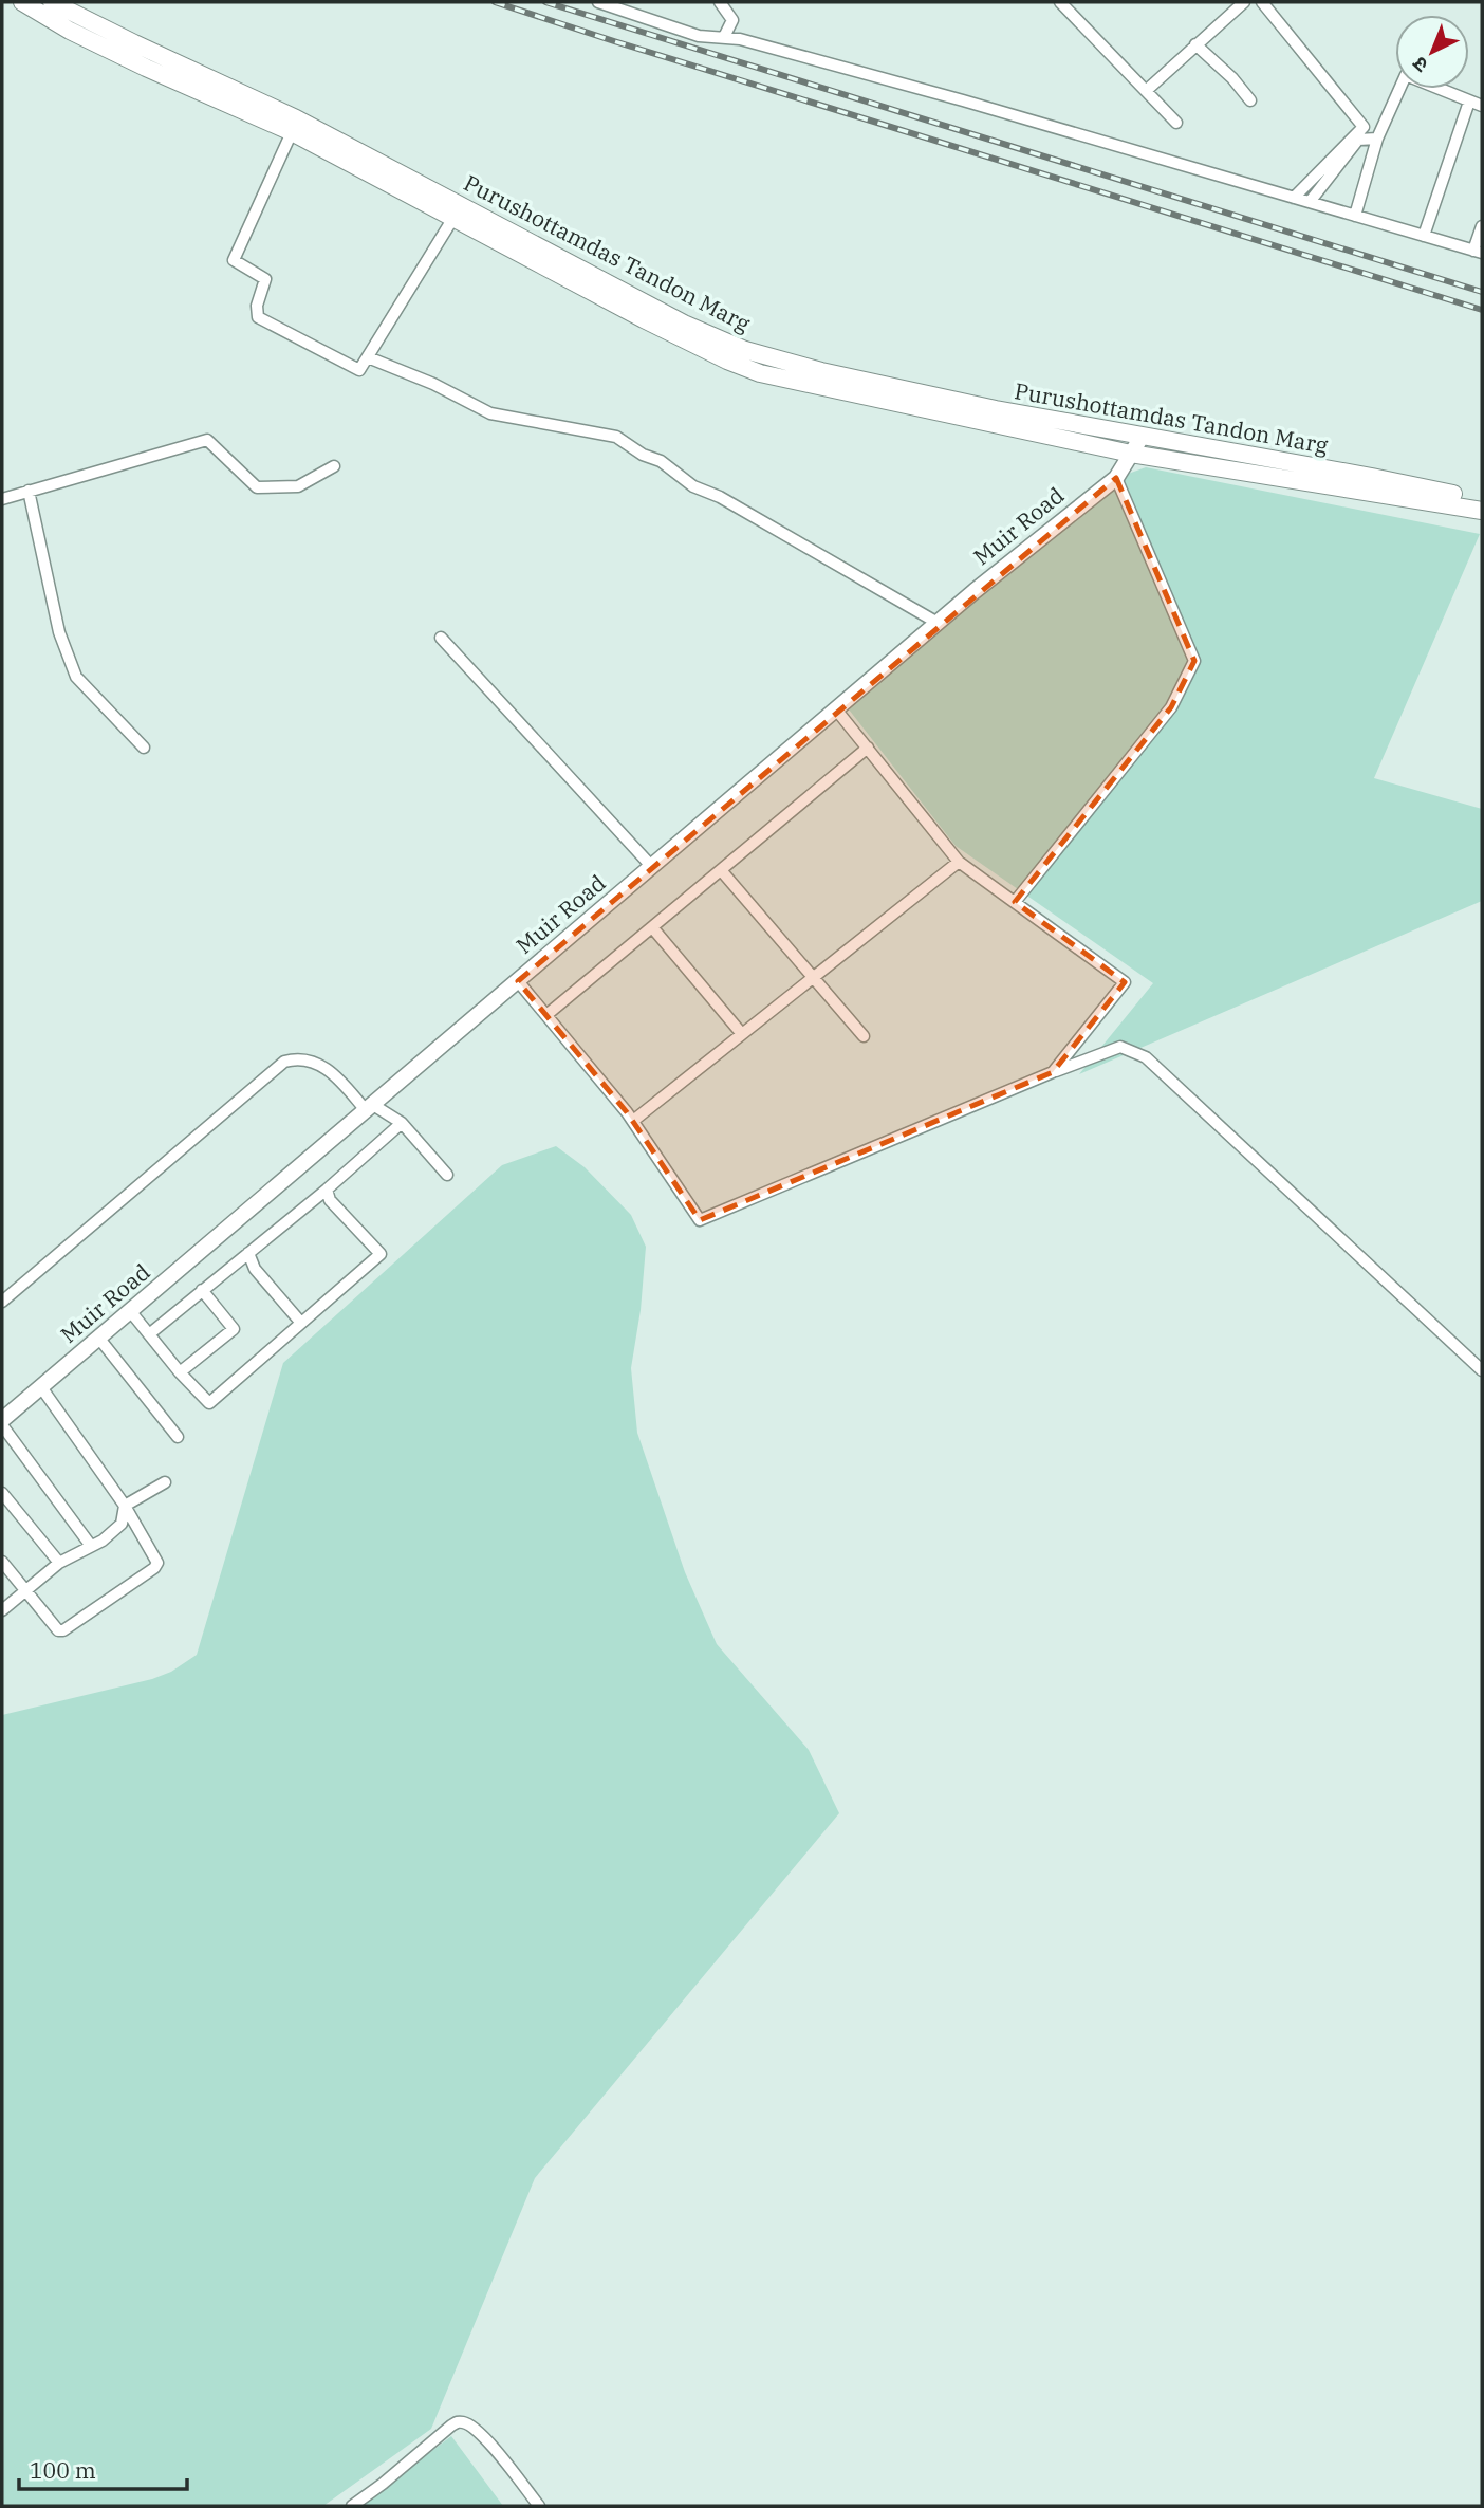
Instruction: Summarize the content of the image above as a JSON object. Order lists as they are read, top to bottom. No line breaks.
{"streets":{"main road":["Purushottamdas Tandon Marg","Muir Road"]},"crossings":[["Purushottamdas Tandon Marg","Muir Road"]],"scale_bar":"100 m","north":"bottom left"}
